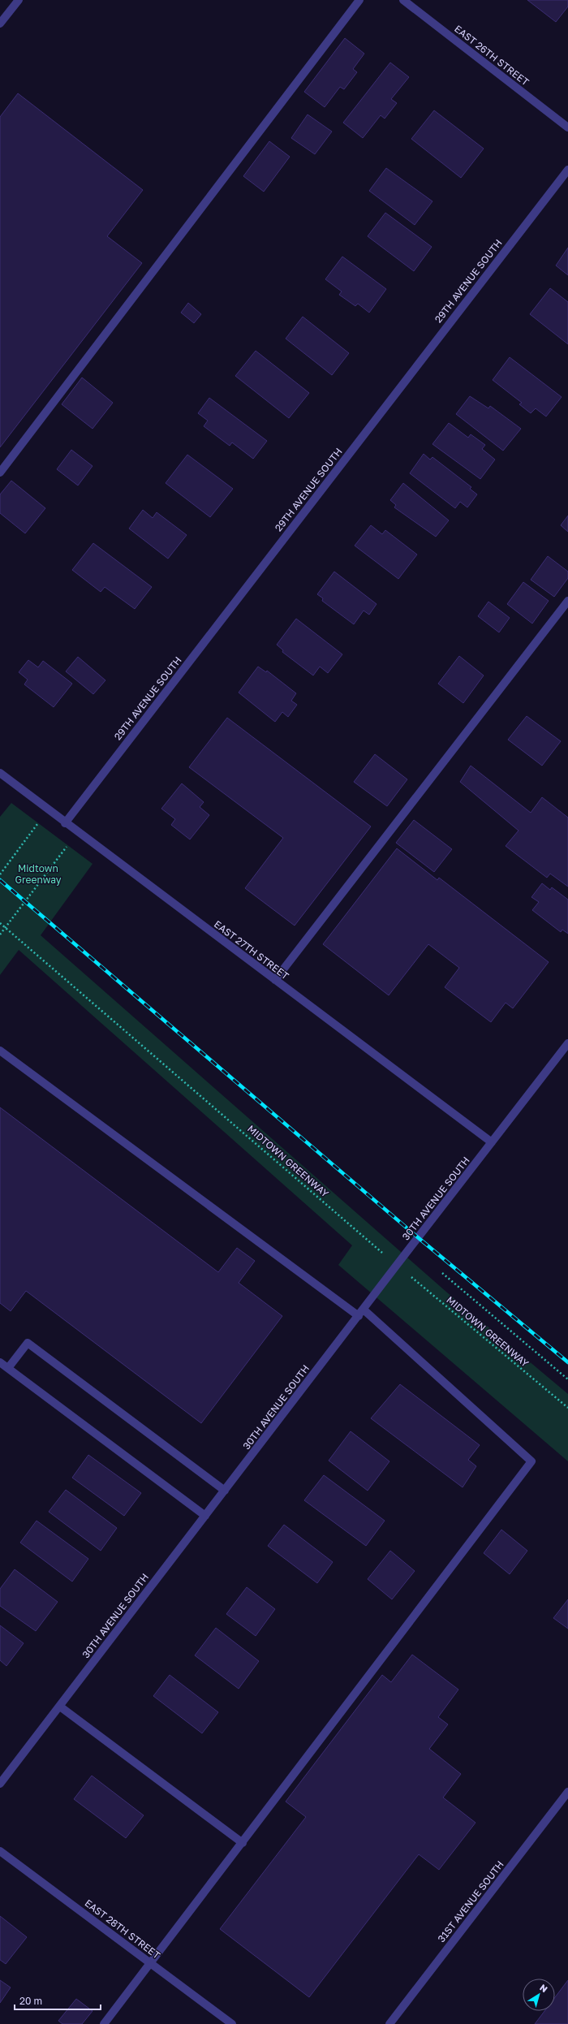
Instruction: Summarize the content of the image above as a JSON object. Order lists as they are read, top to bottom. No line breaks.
{"streets":{"street":["EAST 26TH STREET","29TH AVENUE SOUTH","EAST 27TH STREET","30TH AVENUE SOUTH","31ST AVENUE SOUTH","EAST 28TH STREET"],"path":["MIDTOWN GREENWAY"]},"crossings":[["29TH AVENUE SOUTH","EAST 27TH STREET"],["EAST 27TH STREET","30TH AVENUE SOUTH"],["MIDTOWN GREENWAY","30TH AVENUE SOUTH"]],"parks":["Midtown Greenway"],"scale_bar":"20 m","north":"top right"}
